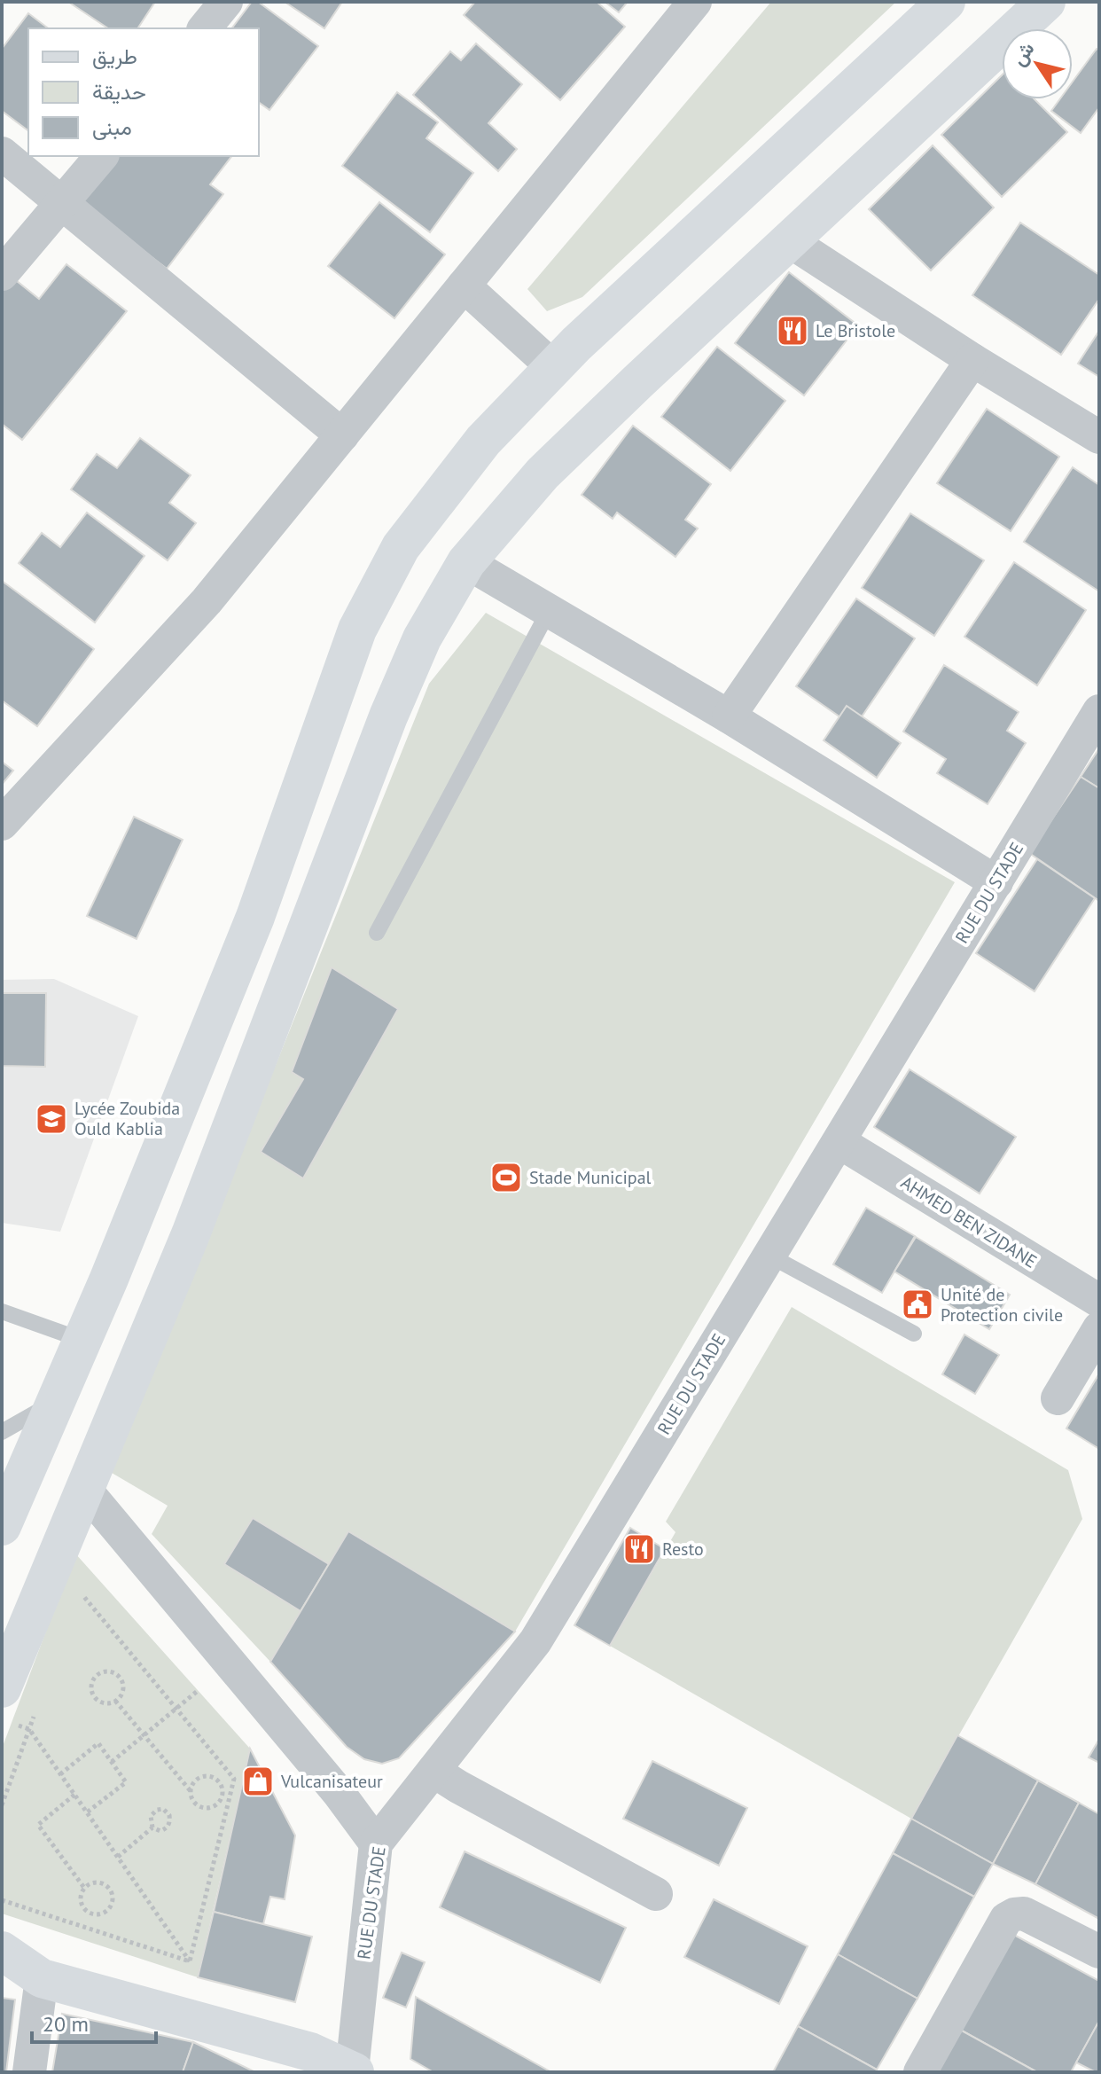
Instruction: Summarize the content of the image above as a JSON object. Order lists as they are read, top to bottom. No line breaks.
{"streets":{"street":["RUE DU STADE","AHMED BEN ZIDANE"]},"crossings":[["RUE DU STADE","AHMED BEN ZIDANE"]],"places":{"restaurant":["Le Bristole","Resto"],"school or university":["Lycée Zoubida Ould Kablia"],"sports":["Stade Municipal"],"public building":["Unité de Protection civile"],"shop":["Vulcanisateur"]},"legend":["طريق","حديقة","مبنى"],"scale_bar":"20 m","north":"top left"}
